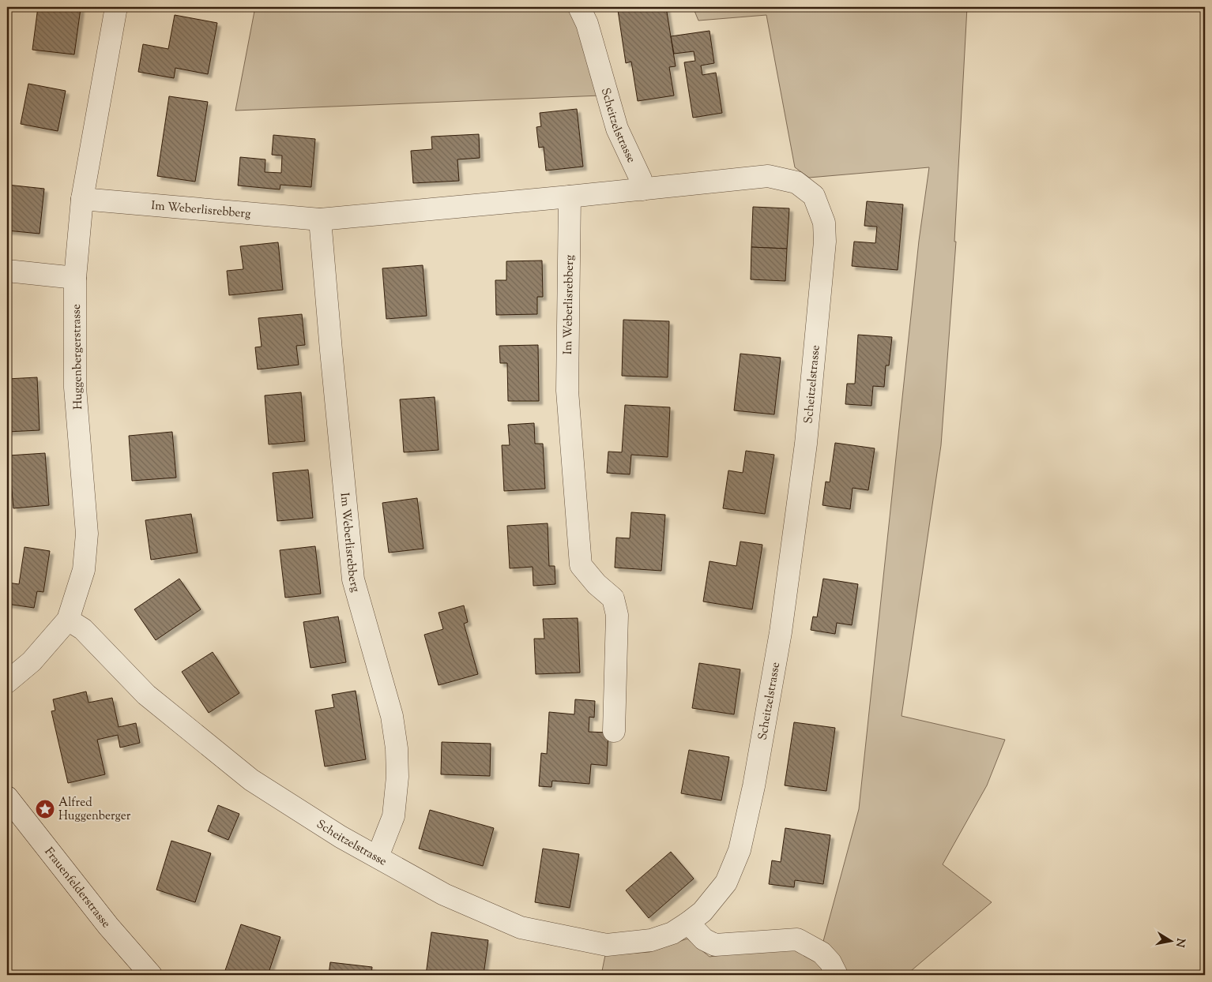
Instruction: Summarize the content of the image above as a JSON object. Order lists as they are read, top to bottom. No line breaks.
{"streets":{"street":["Scheitzelstrasse","Im Weberlisrebberg","Huggenbergerstrasse","Frauenfelderstrasse"]},"crossings":[["Scheitzelstrasse","Im Weberlisrebberg"],["Scheitzelstrasse","Huggenbergerstrasse"],["Im Weberlisrebberg","Huggenbergerstrasse"]],"places":{"place":["Alfred Huggenberger"]},"north":"right"}
